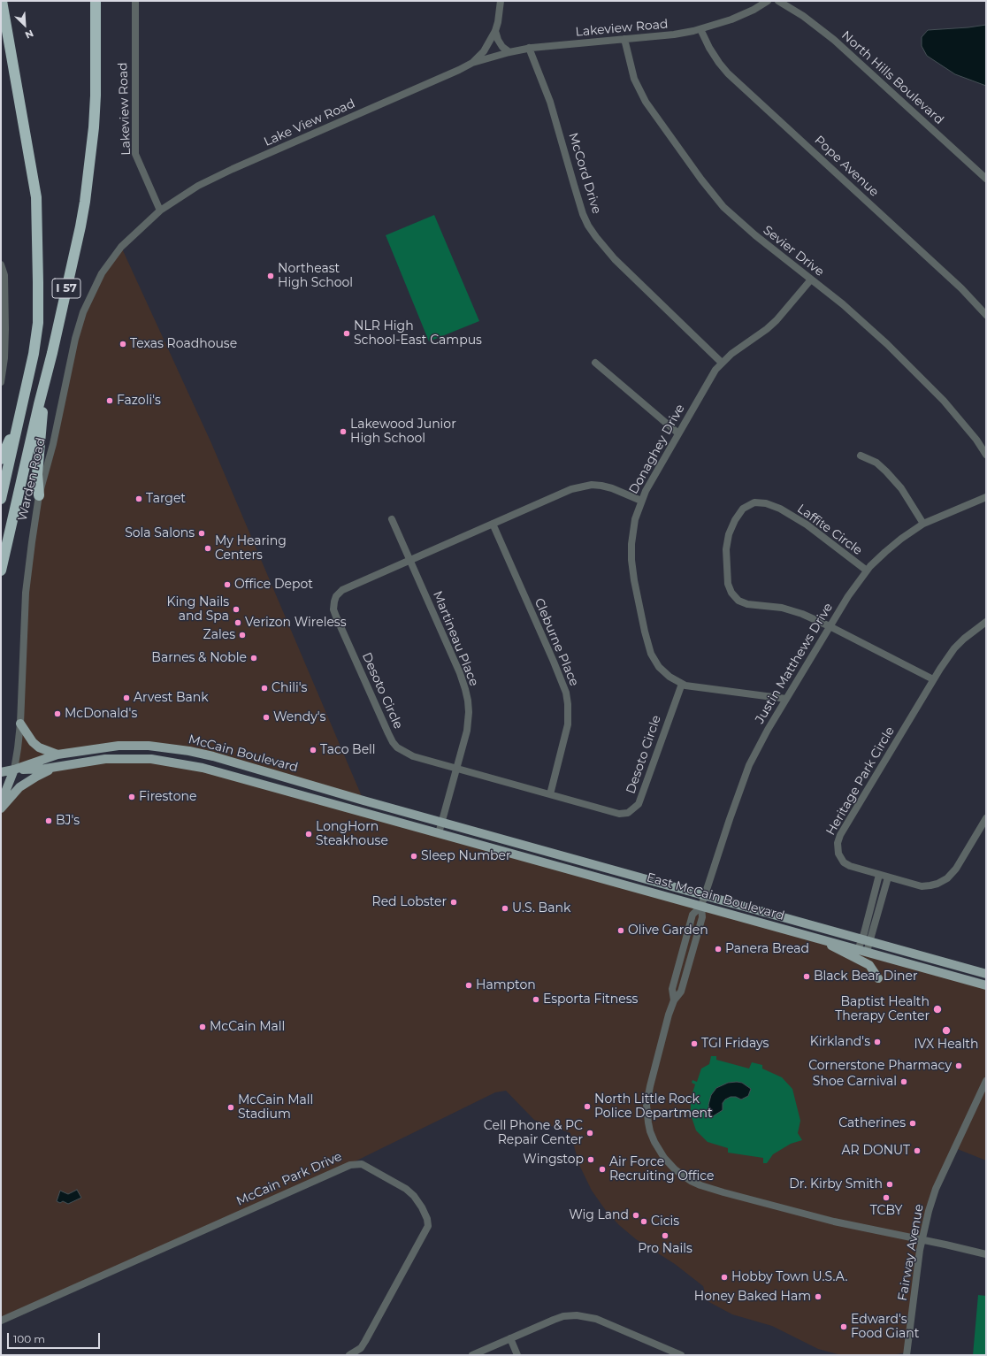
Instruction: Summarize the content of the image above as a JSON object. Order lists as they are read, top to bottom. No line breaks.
{"streets":{"highway":["I 57"],"main road":["Warden Road","McCain Boulevard","East McCain Boulevard"],"street":["Lakeview Road","North Hills Boulevard","Lake View Road","Pope Avenue","McCord Drive","Sevier Drive","Donaghey Drive","Laffite Circle","Martineau Place","Cleburne Place","Justin Matthews Drive","Desoto Circle","Heritage Park Circle","McCain Park Drive","Fairway Avenue"]},"crossings":[["Lakeview Road","Lake View Road"],["Lakeview Road","Pope Avenue"],["Lakeview Road","McCord Drive"],["Lakeview Road","Sevier Drive"],["Lakeview Road","Warden Road"],["Lake View Road","Warden Road"],["McCord Drive","Donaghey Drive"],["Sevier Drive","Donaghey Drive"],["Donaghey Drive","Justin Matthews Drive"],["Donaghey Drive","Desoto Circle"],["Warden Road","McCain Boulevard"],["Laffite Circle","Justin Matthews Drive"],["Laffite Circle","Heritage Park Circle"],["Martineau Place","Desoto Circle"],["Martineau Place","McCain Boulevard"],["Martineau Place","East McCain Boulevard"],["Cleburne Place","Desoto Circle"],["Justin Matthews Drive","East McCain Boulevard"],["Justin Matthews Drive","Fairway Avenue"],["McCain Boulevard","East McCain Boulevard"]],"places":["Northeast High School","NLR High School-East Campus","Texas Roadhouse","Fazoli's","Lakewood Junior High School","Target","Sola Salons","My Hearing Centers","Office Depot","King Nails and Spa","Verizon Wireless","Zales","Barnes & Noble","Chili's","Arvest Bank","McDonald's","Wendy's","Taco Bell","Firestone","BJ's","LongHorn Steakhouse","Sleep Number","Red Lobster","U.S. Bank","Olive Garden","Panera Bread","Black Bear Diner","Hampton","Esporta Fitness","Baptist Health Therapy Center","McCain Mall","IVX Health","Kirkland's","TGI Fridays","Cornerstone Pharmacy","Shoe Carnival","North Little Rock Police Department","McCain Mall Stadium","Catherines","Cell Phone & PC Repair Center","AR DONUT","Wingstop","Air Force Recruiting Office","Dr. Kirby Smith","TCBY","Wig Land","Cicis","Pro Nails","Hobby Town U.S.A.","Honey Baked Ham","Edward's Food Giant"],"scale_bar":"100 m","north":"bottom right"}
